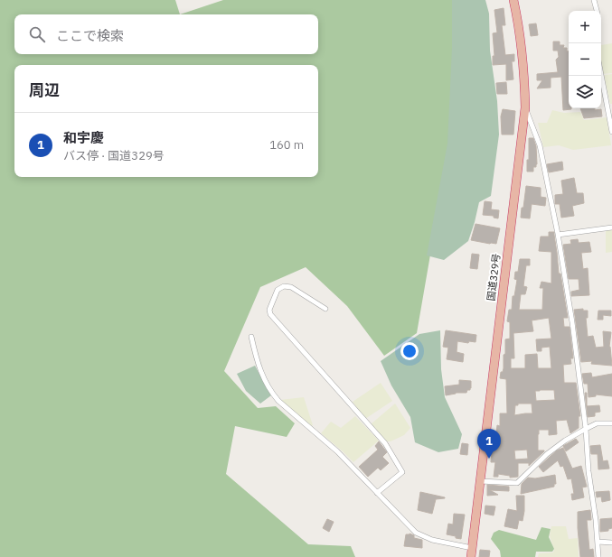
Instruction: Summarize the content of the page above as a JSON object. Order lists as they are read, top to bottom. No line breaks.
{"streets":{"highway":["国道329号"]},"page":{"map_buttons":["+","−"],"search":"ここで検索","heading":"周辺","list":[{"mark":"1","name":"和宇慶","note":"バス停 · 国道329号","value":"160 m"}],"pins":"1"}}
